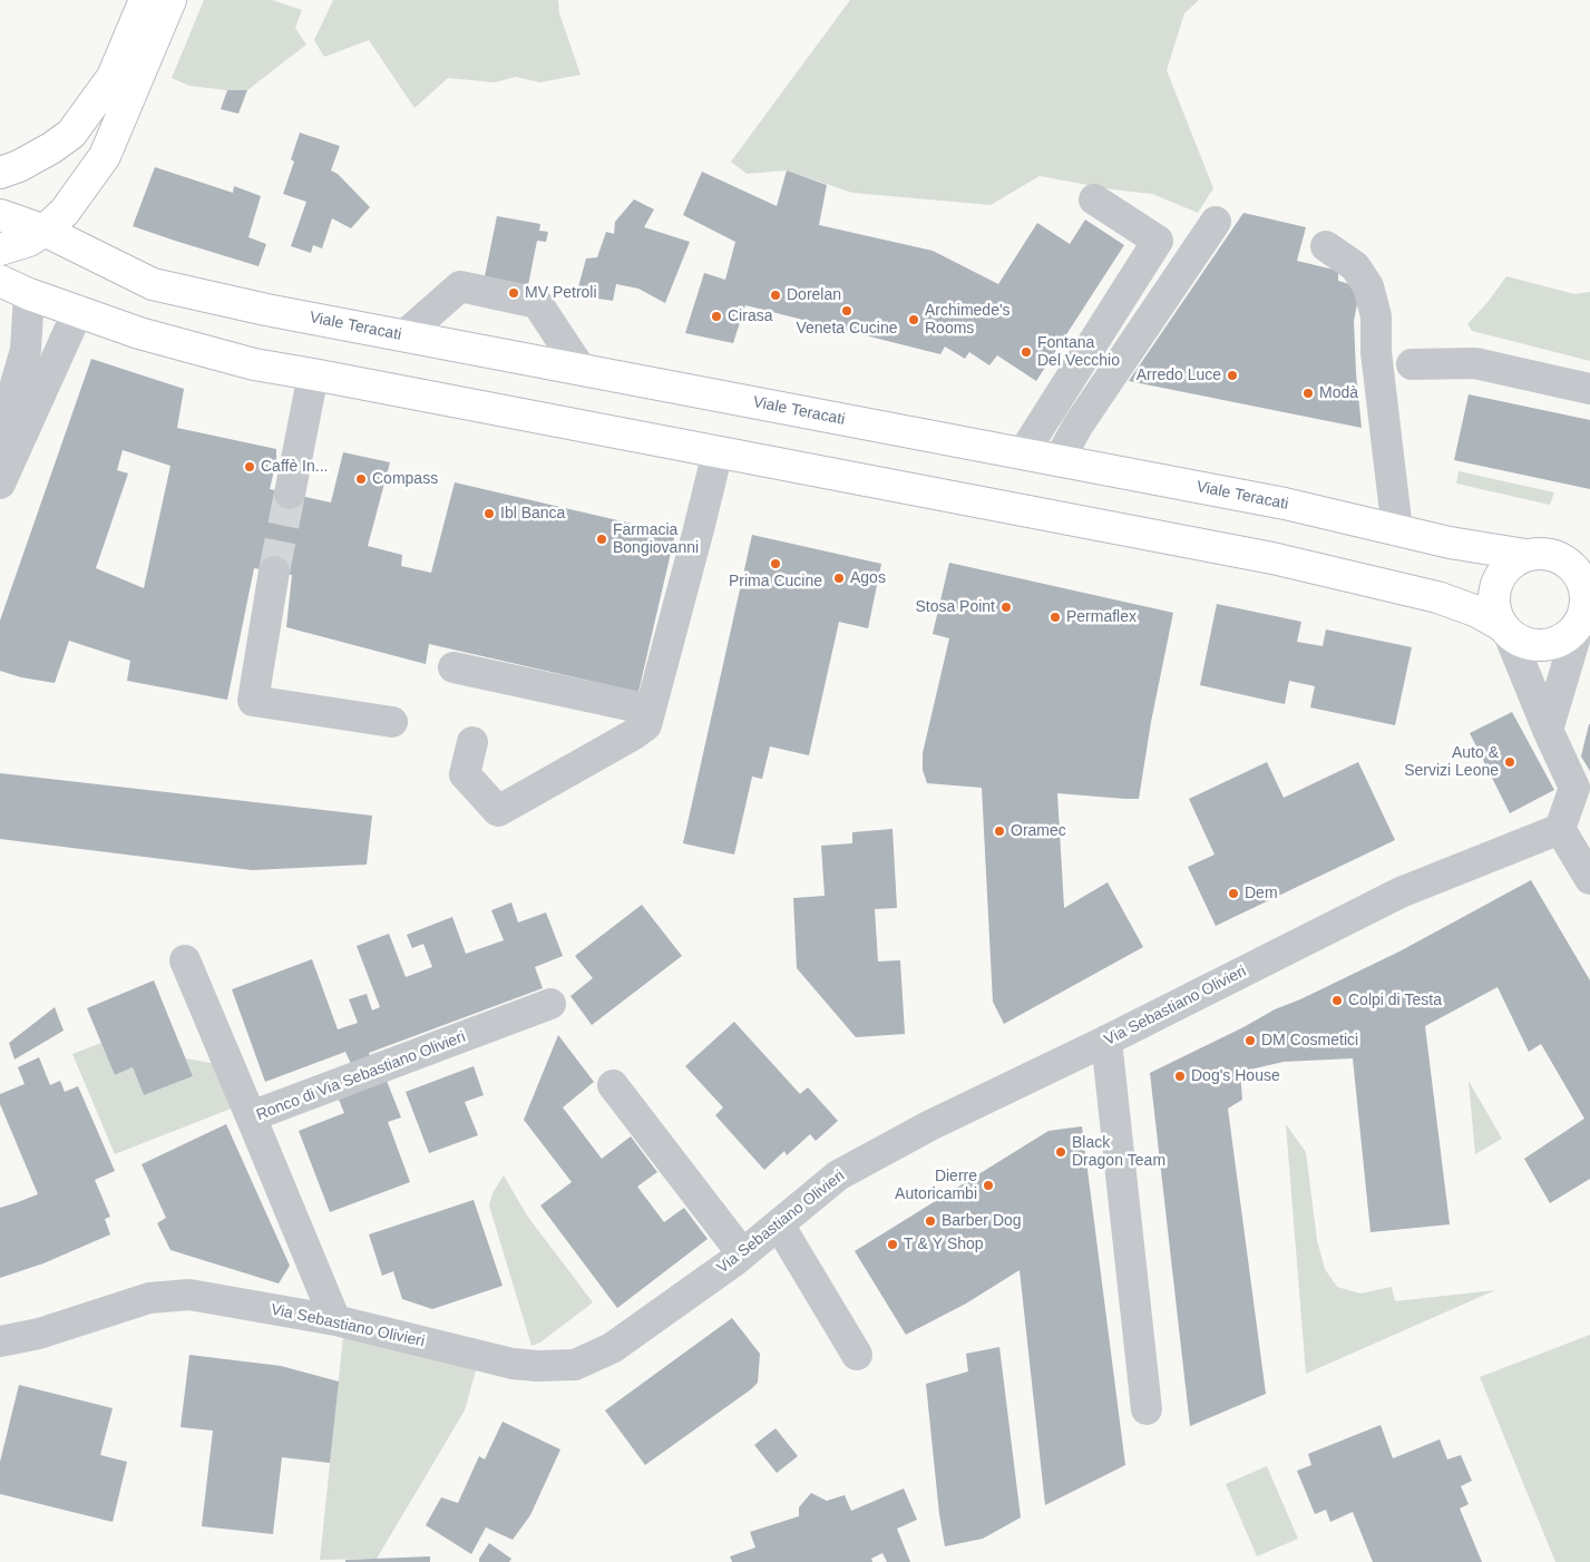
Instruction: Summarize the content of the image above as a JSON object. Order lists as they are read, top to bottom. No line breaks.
{"streets":{"main road":["Viale Teracati"],"street":["Via Sebastiano Olivieri","Ronco di Via Sebastiano Olivieri"]},"crossings":[["Via Sebastiano Olivieri","Ronco di Via Sebastiano Olivieri"]],"places":["MV Petroli","Dorelan","Veneta Cucine","Cirasa","Archimede's Rooms","Fontana Del Vecchio","Arredo Luce","Modà","Caffè In...","Compass","Ibl Banca","Farmacia Bongiovanni","Prima Cucine","Agos","Stosa Point","Permaflex","Auto & Servizi Leone","Oramec","Dem","Colpi di Testa","DM Cosmetici","Dog's House","Black Dragon Team","Dierre Autoricambi","Barber Dog","T & Y Shop"]}
